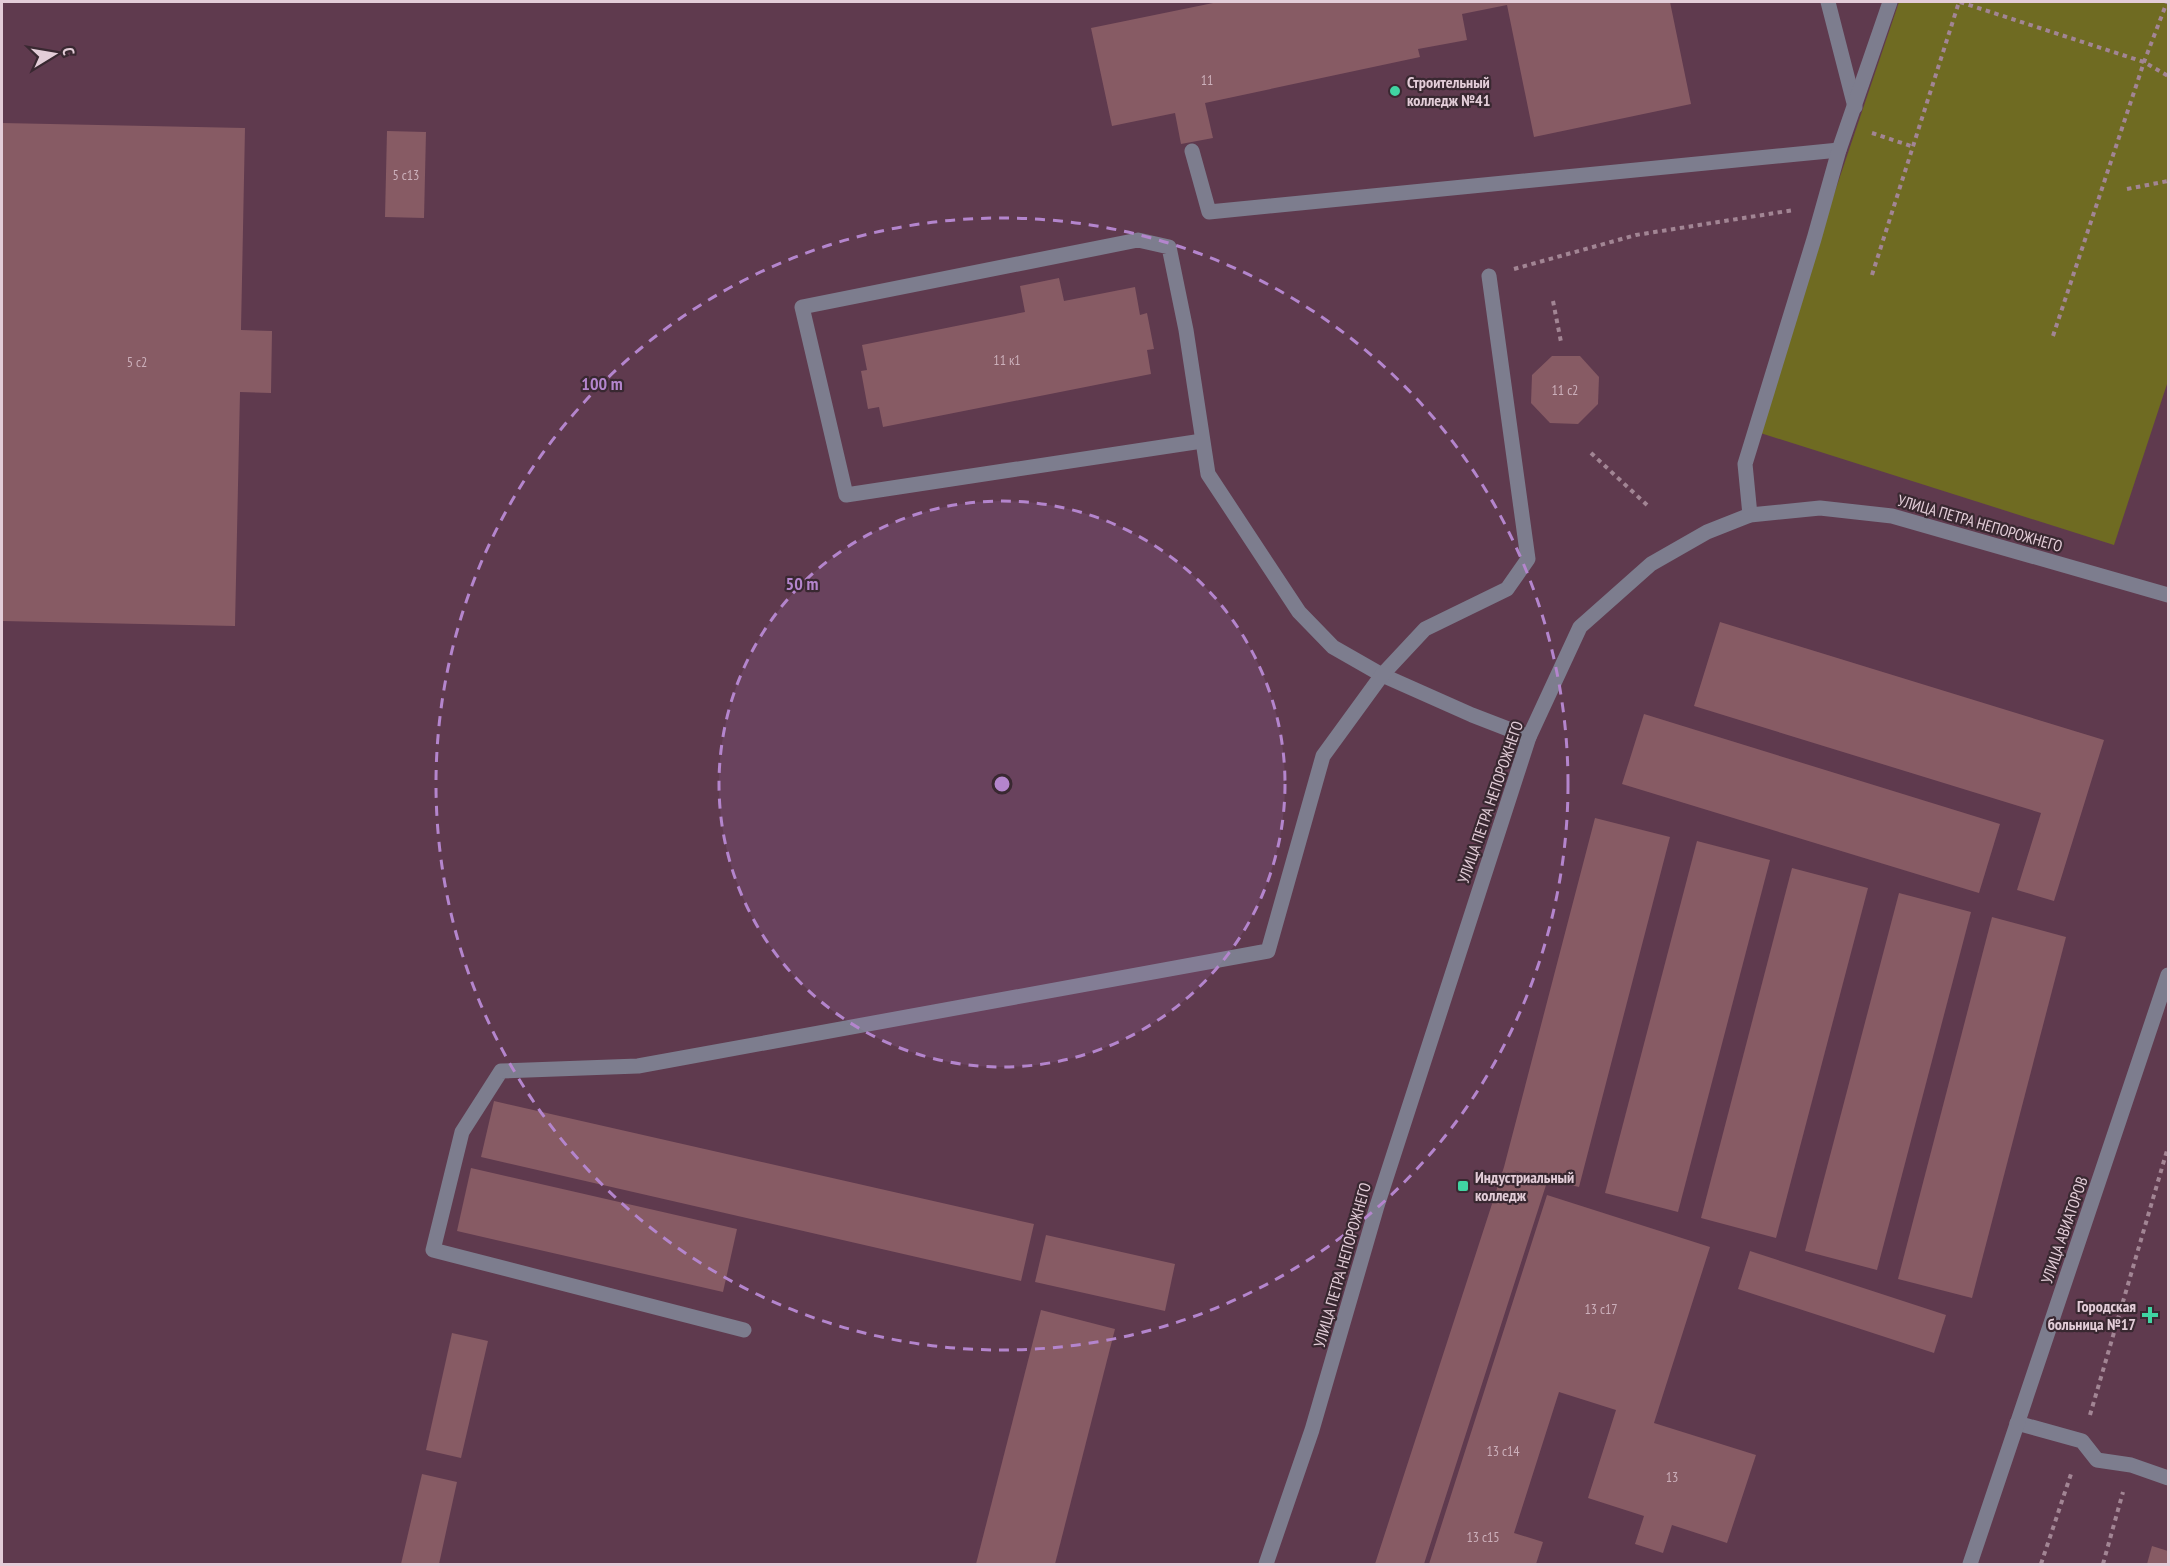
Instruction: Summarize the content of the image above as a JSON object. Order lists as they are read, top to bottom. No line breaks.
{"streets":{"street":["УЛИЦА ПЕТРА НЕПОРОЖНЕГО","УЛИЦА АВИАТОРОВ"]},"places":{"other":["Строительный колледж №41"],"transit":["Индустриальный колледж"],"health":["Городская больница №17"]},"house_numbers":["11","5 с13","11 к1","5 с2","11 с2","13 c17","13 c14","13","13 c15"],"north":"right","rings":["100 m","50 m"]}
